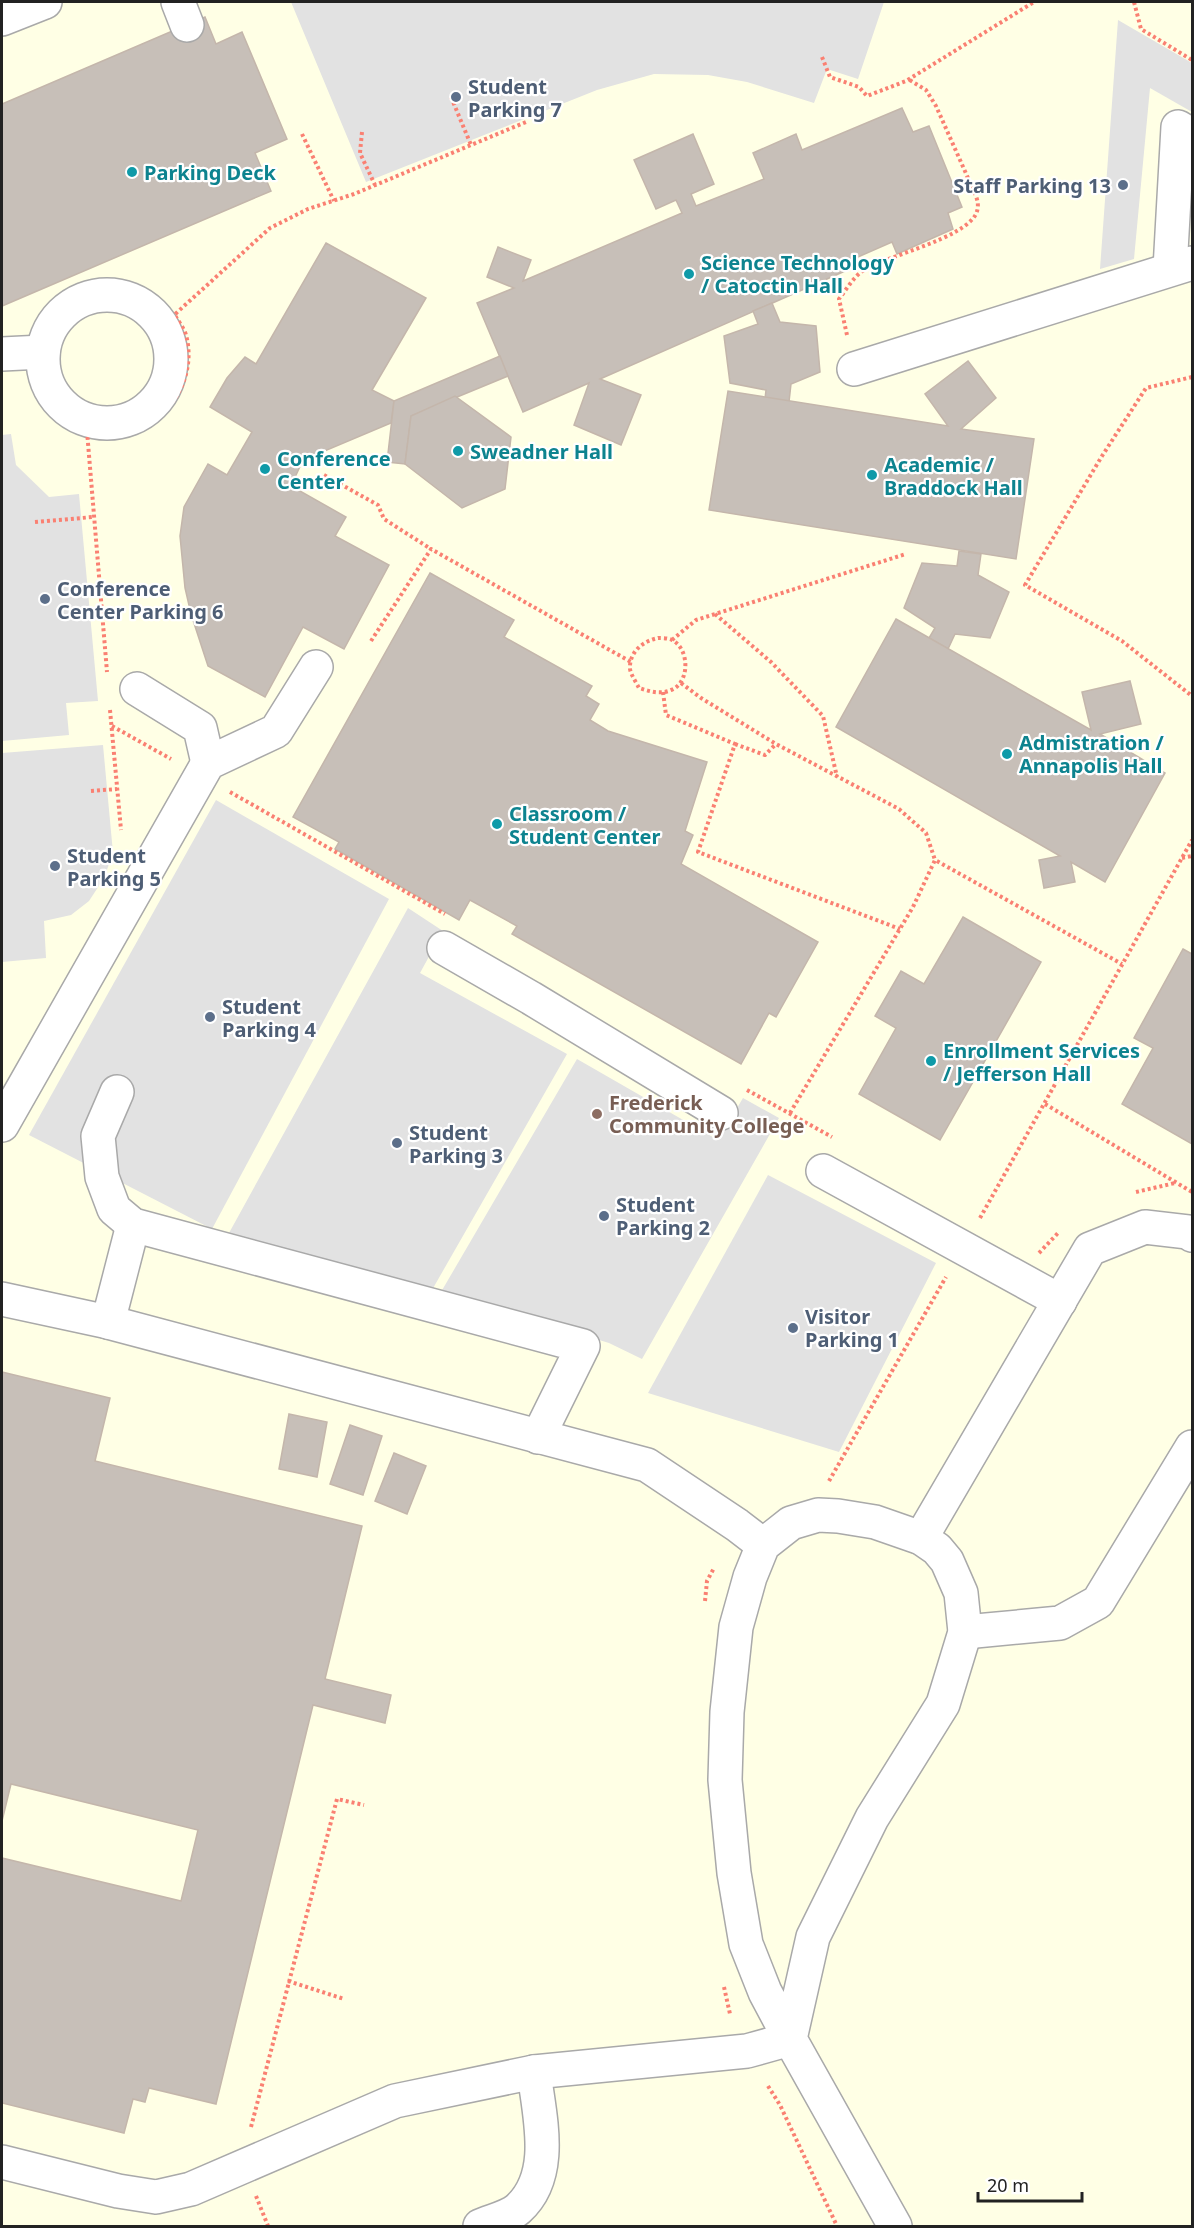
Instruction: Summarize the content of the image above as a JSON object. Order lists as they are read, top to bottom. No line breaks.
{"places":["Student Parking 7","Parking Deck","Staff Parking 13","Science Technology / Catoctin Hall","Sweadner Hall","Conference Center","Academic / Braddock Hall","Conference Center Parking 6","Admistration / Annapolis Hall","Classroom / Student Center","Student Parking 5","Student Parking 4","Enrollment Services / Jefferson Hall","Frederick Community College","Student Parking 3","Student Parking 2","Visitor Parking 1"],"scale_bar":"20 m"}
